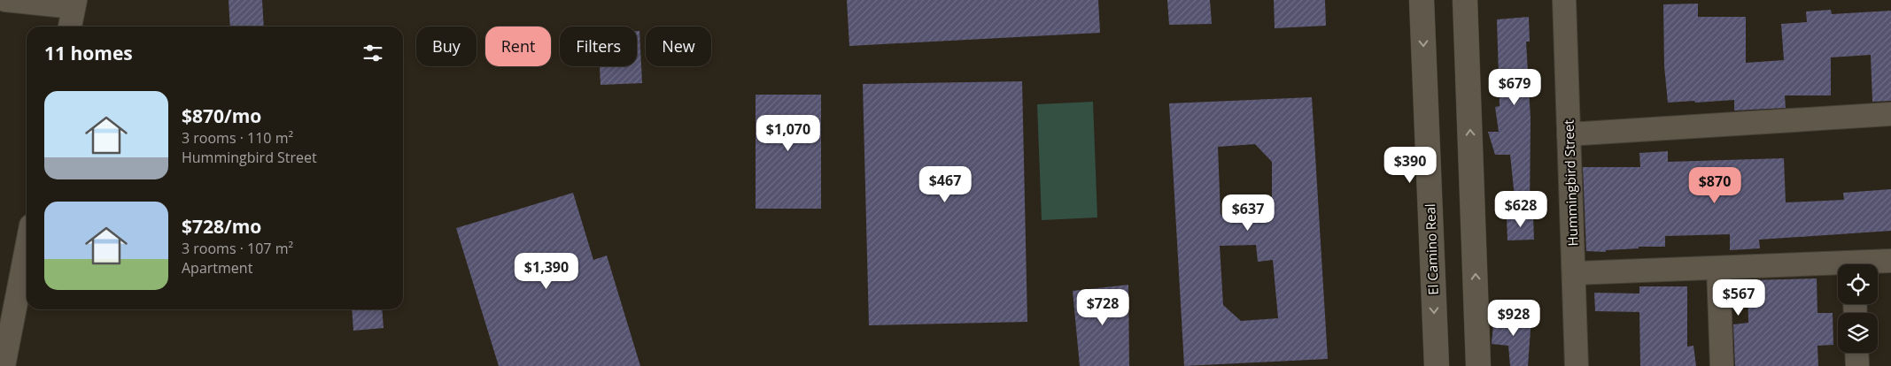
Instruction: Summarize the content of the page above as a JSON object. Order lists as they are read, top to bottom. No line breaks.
{"streets":{"street":["Hummingbird Street","El Camino Real"]},"page":{"chip":["Buy","Rent","Filters","New"],"heading":"11 homes","price":["$679","$1,070","$390","$467","$870","$628","$637","$1,390","$567","$728","$928"],"list":[{"name":"$870/mo","note":"3 rooms · 110 m² · Hummingbird Street"},{"name":"$728/mo","note":"3 rooms · 107 m² · Apartment"}]}}
